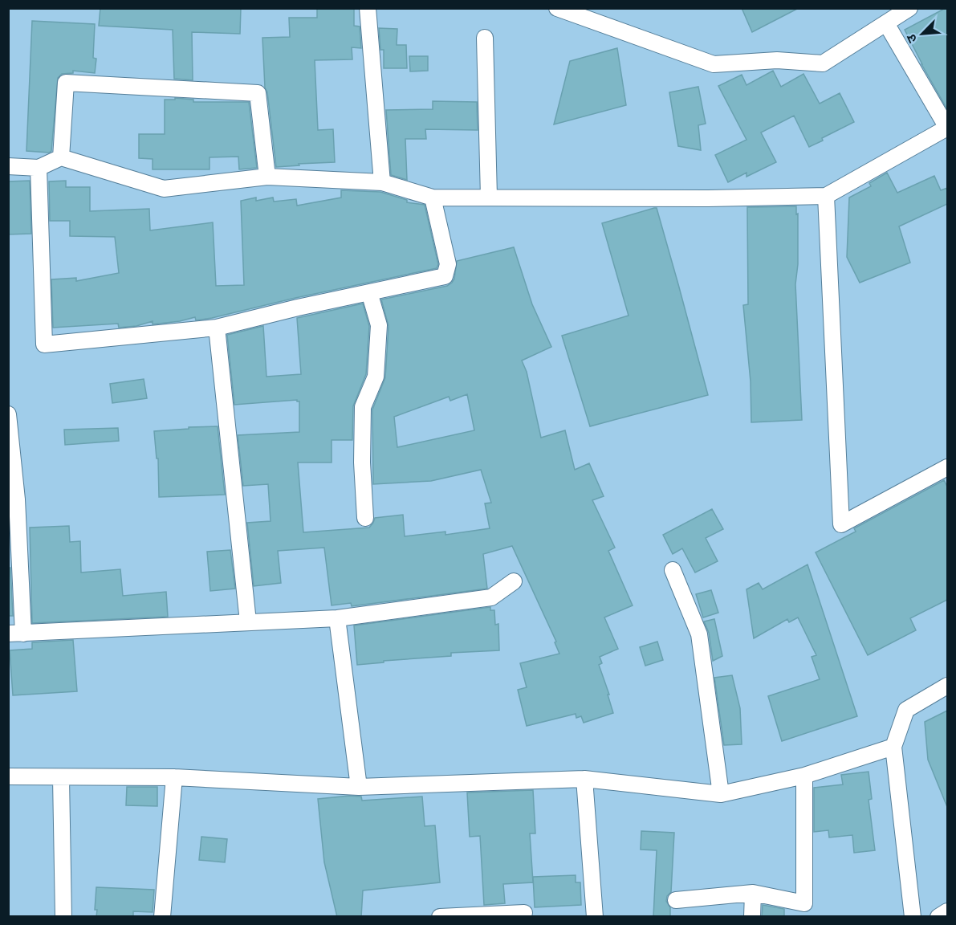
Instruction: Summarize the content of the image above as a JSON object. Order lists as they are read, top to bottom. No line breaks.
{"north":"bottom left"}
